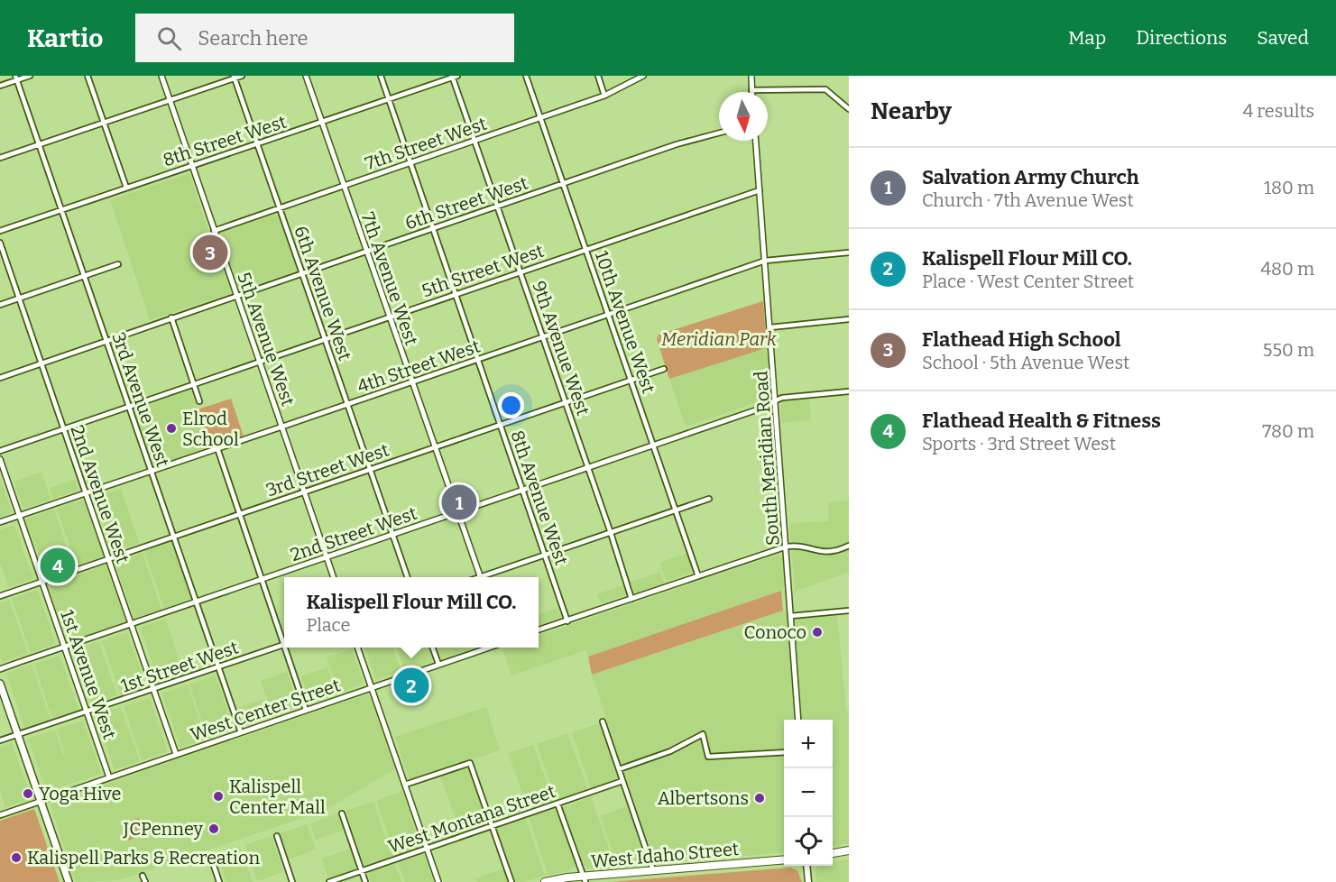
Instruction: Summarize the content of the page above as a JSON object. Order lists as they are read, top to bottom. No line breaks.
{"streets":{"highway":["West Idaho Street"],"street":["8th Street West","7th Street West","6th Street West","5th Street West","7th Avenue West","6th Avenue West","10th Avenue West","5th Avenue West","9th Avenue West","4th Street West","3rd Avenue West","South Meridian Road","3rd Street West","2nd Avenue West","8th Avenue West","2nd Street West","1st Street West","1st Avenue West","West Center Street","West Montana Street"]},"crossings":[["8th Street West","7th Avenue West"],["8th Street West","6th Avenue West"],["8th Street West","5th Avenue West"],["8th Street West","9th Avenue West"],["8th Street West","3rd Avenue West"],["8th Street West","8th Avenue West"],["7th Street West","7th Avenue West"],["7th Street West","6th Avenue West"],["7th Street West","10th Avenue West"],["7th Street West","5th Avenue West"],["7th Street West","9th Avenue West"],["7th Street West","8th Avenue West"],["6th Street West","7th Avenue West"],["6th Street West","6th Avenue West"],["6th Street West","10th Avenue West"],["6th Street West","5th Avenue West"],["6th Street West","9th Avenue West"],["6th Street West","3rd Avenue West"],["6th Street West","2nd Avenue West"],["6th Street West","8th Avenue West"],["5th Street West","7th Avenue West"],["5th Street West","6th Avenue West"],["5th Street West","10th Avenue West"],["5th Street West","5th Avenue West"],["5th Street West","9th Avenue West"],["5th Street West","3rd Avenue West"],["5th Street West","South Meridian Road"],["5th Street West","2nd Avenue West"],["5th Street West","8th Avenue West"],["7th Avenue West","4th Street West"],["7th Avenue West","3rd Street West"],["7th Avenue West","2nd Street West"],["6th Avenue West","4th Street West"],["6th Avenue West","3rd Street West"],["6th Avenue West","2nd Street West"],["10th Avenue West","4th Street West"],["10th Avenue West","3rd Street West"],["10th Avenue West","2nd Street West"],["5th Avenue West","4th Street West"],["5th Avenue West","3rd Street West"],["5th Avenue West","2nd Street West"],["9th Avenue West","4th Street West"],["9th Avenue West","3rd Street West"],["9th Avenue West","2nd Street West"],["4th Street West","3rd Avenue West"],["4th Street West","South Meridian Road"],["4th Street West","2nd Avenue West"],["4th Street West","8th Avenue West"],["4th Street West","1st Avenue West"],["3rd Avenue West","3rd Street West"],["3rd Avenue West","2nd Street West"],["3rd Avenue West","1st Street West"],["3rd Avenue West","West Center Street"],["South Meridian Road","2nd Street West"],["3rd Street West","2nd Avenue West"],["3rd Street West","8th Avenue West"],["3rd Street West","1st Avenue West"],["2nd Avenue West","2nd Street West"],["2nd Avenue West","1st Street West"],["2nd Avenue West","West Center Street"],["8th Avenue West","2nd Street West"],["2nd Street West","1st Avenue West"],["1st Street West","1st Avenue West"],["1st Avenue West","West Center Street"]],"parks":["Meridian Park"],"places":["Elrod School","Conoco","Yoga Hive","Kalispell Center Mall","Albertsons","JCPenney","Kalispell Parks & Recreation"],"north":"bottom","page":{"header":"Kartio","search":"Search here","nav":["Map","Directions","Saved"],"heading":["Nearby","4 results"],"list":[{"mark":"1","name":"Salvation Army Church","note":"Church · 7th Avenue West","value":"180 m"},{"mark":"2","name":"Kalispell Flour Mill CO.","note":"Place · West Center Street","value":"480 m"},{"mark":"3","name":"Flathead High School","note":"School · 5th Avenue West","value":"550 m"},{"mark":"4","name":"Flathead Health & Fitness","note":"Sports · 3rd Street West","value":"780 m"}],"pins":["3","1","4","2"],"popup":["Kalispell Flour Mill CO.","Place"],"map_buttons":["+","−"]}}
